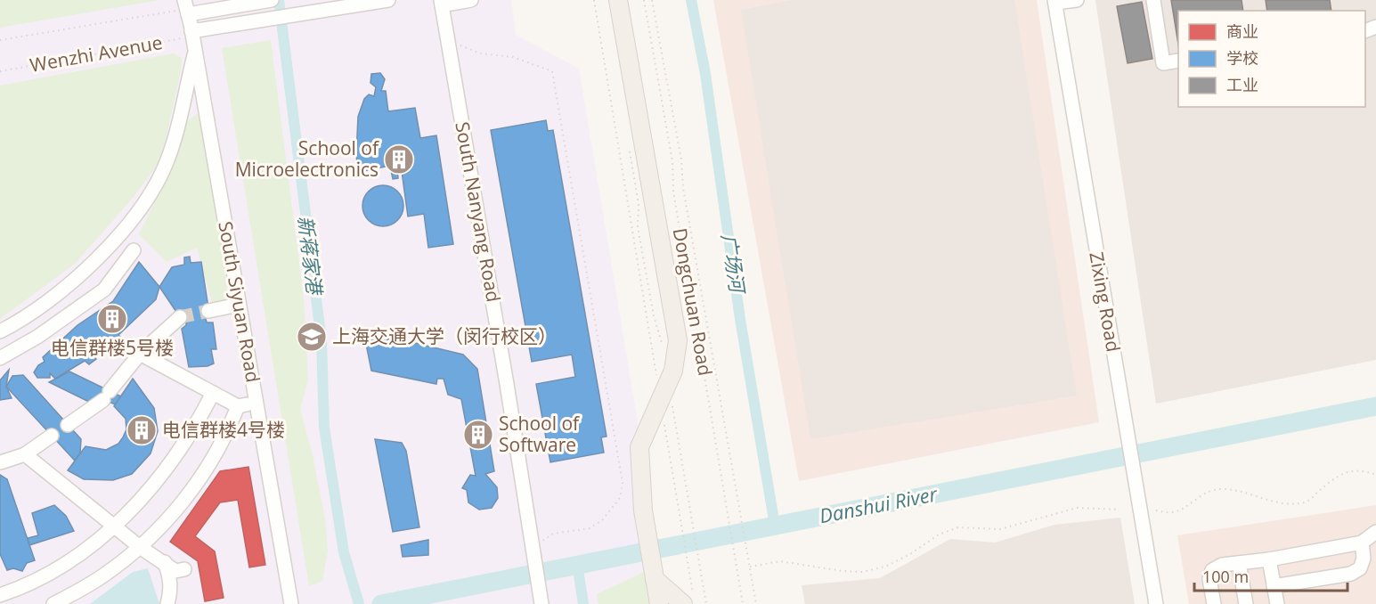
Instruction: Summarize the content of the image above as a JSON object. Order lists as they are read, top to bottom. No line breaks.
{"streets":{"main road":["Dongchuan Road"],"street":["South Nanyang Road","South Siyuan Road","Zixing Road"],"path":["Wenzhi Avenue"]},"crossings":[["Wenzhi Avenue","South Siyuan Road"]],"water":["新蒋家港","广场河","Danshui River"],"places":{"building":["School of Microelectronics","电信群楼5号楼","电信群楼4号楼","School of Software"],"school or university":["上海交通大学（闵行校区）"]},"legend":["商业","学校","工业"],"scale_bar":"100 m"}
